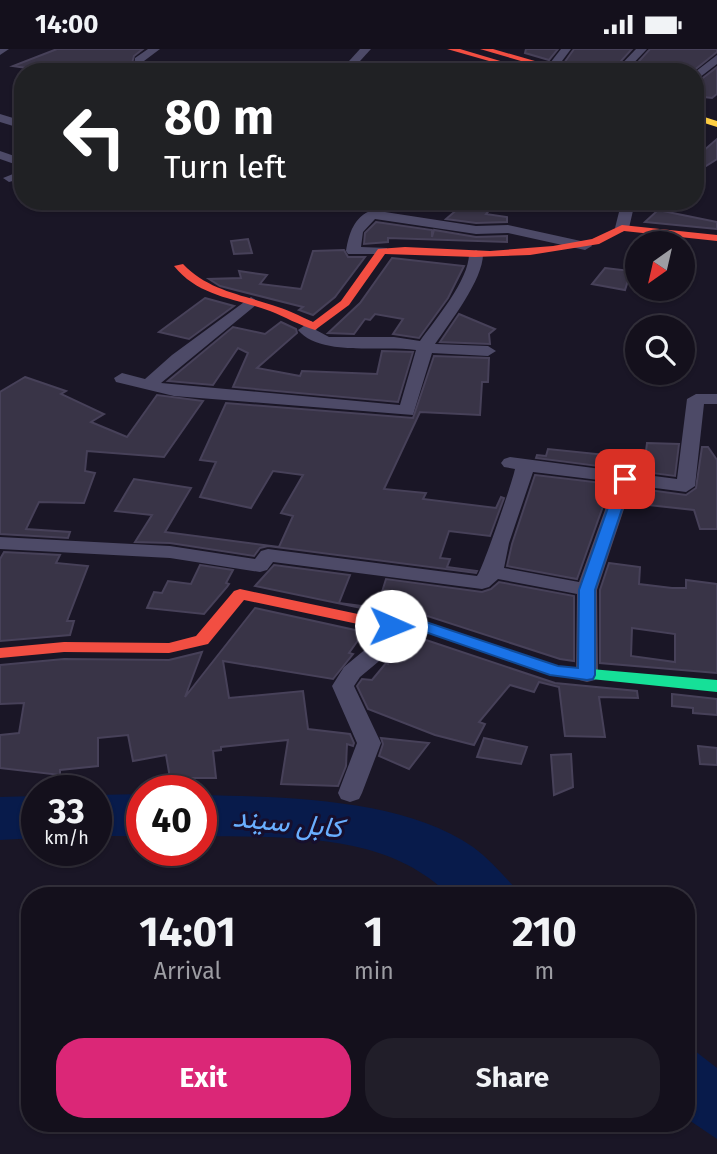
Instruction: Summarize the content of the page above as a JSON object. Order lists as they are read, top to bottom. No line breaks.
{"water":["کابل سيند"],"north":"bottom left","page":{"status":"14:00","turn":["80 m","Turn left"],"speed":"33 km/h","limit":"40","eta":["14:01","Arrival","1","min","210","m"],"buttons":["Exit","Share"]}}
